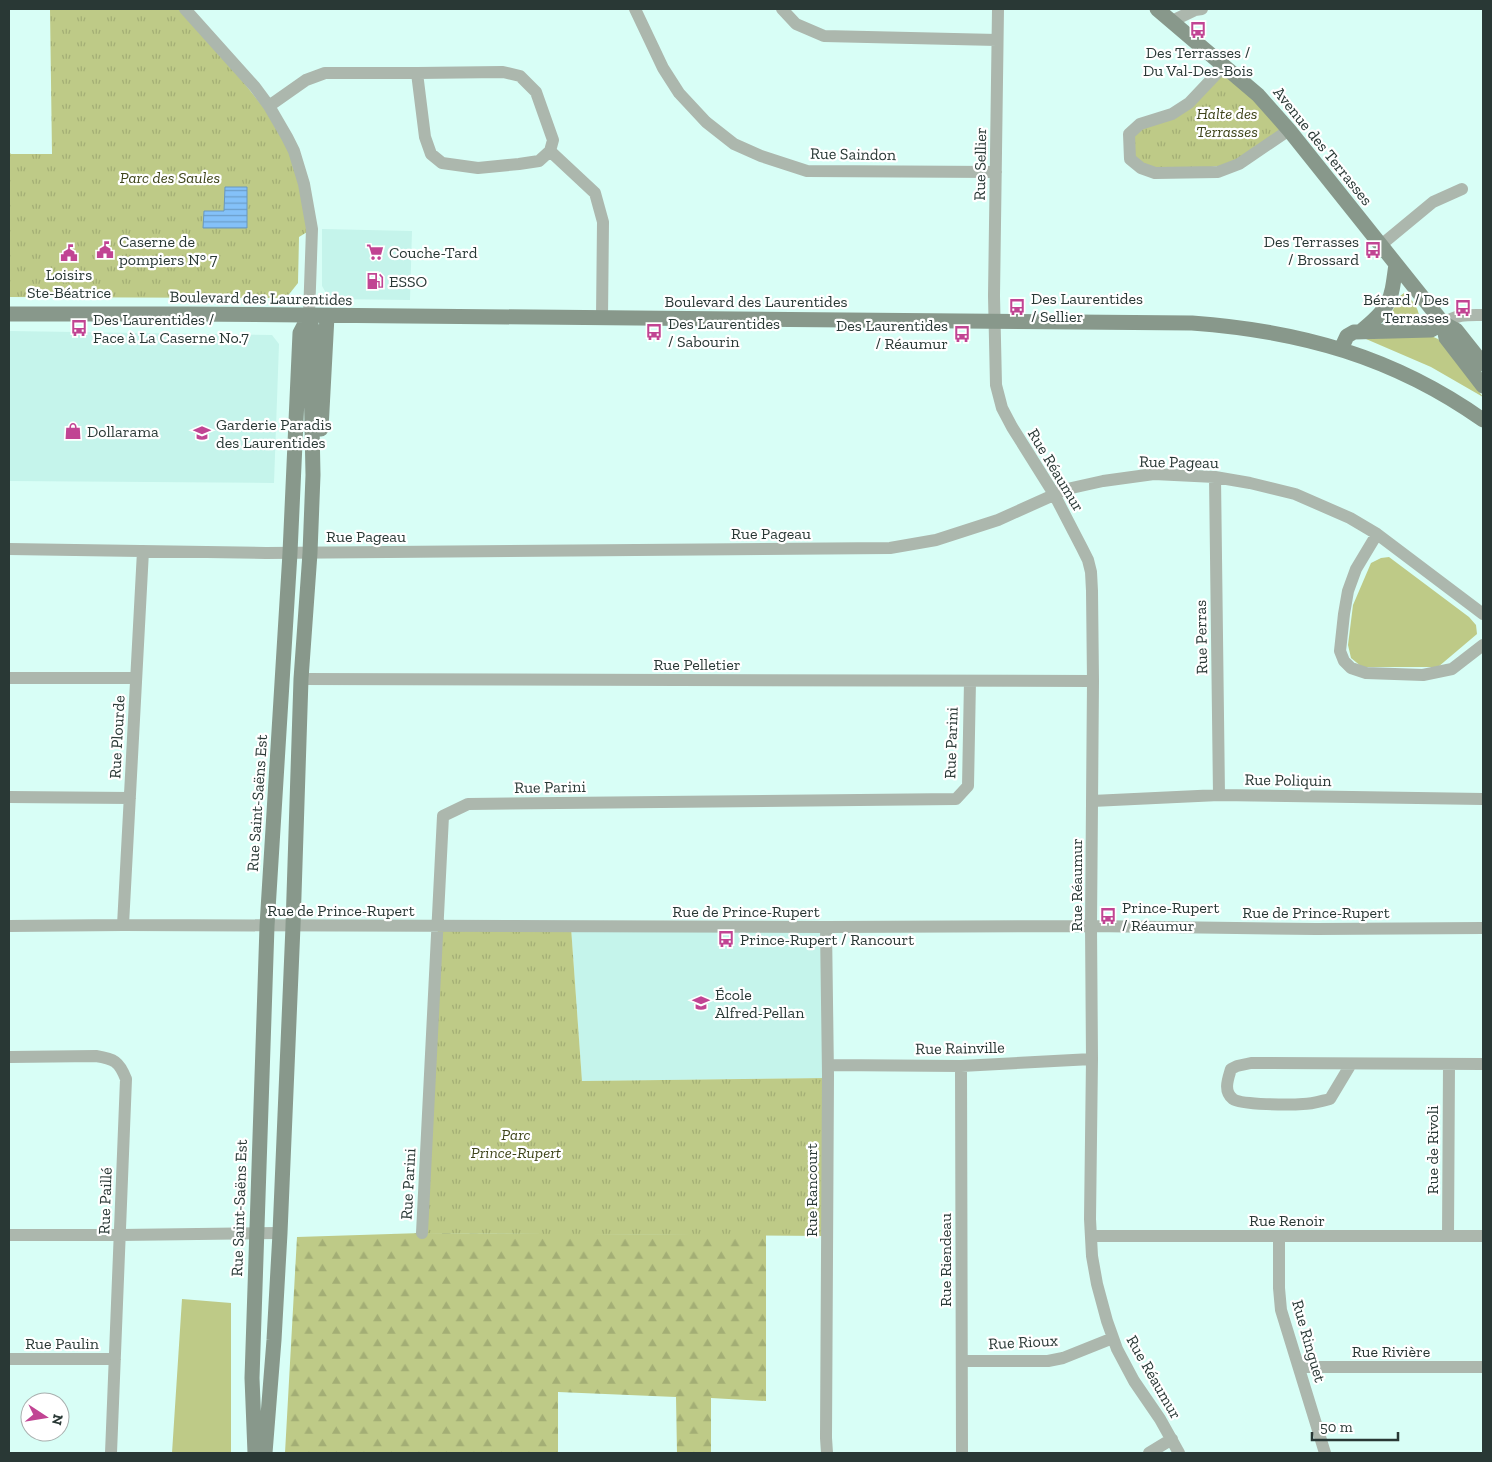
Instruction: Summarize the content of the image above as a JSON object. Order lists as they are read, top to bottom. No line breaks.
{"streets":{"main road":["Avenue des Terrasses","Boulevard des Laurentides","Rue Saint-Saëns Est"],"street":["Rue Saindon","Rue Sellier","Rue Pageau","Rue Réaumur","Rue Perras","Rue Pelletier","Rue Plourde","Rue Parini","Rue Poliquin","Rue de Prince-Rupert","Rue Rainville","Rue de Rivoli","Rue Rancourt","Rue Paillé","Rue Renoir","Rue Riendeau","Rue Ringuet","Rue Rioux","Rue Paulin","Rue Rivière"]},"crossings":[["Rue Saindon","Rue Sellier"],["Rue Sellier","Boulevard des Laurentides"],["Rue Sellier","Rue Réaumur"],["Boulevard des Laurentides","Rue Réaumur"],["Boulevard des Laurentides","Rue Saint-Saëns Est"],["Rue Pageau","Rue Réaumur"],["Rue Pageau","Rue Perras"],["Rue Pageau","Rue Plourde"],["Rue Pageau","Rue Saint-Saëns Est"],["Rue Réaumur","Rue Pelletier"],["Rue Réaumur","Rue Poliquin"],["Rue Réaumur","Rue de Prince-Rupert"],["Rue Réaumur","Rue Rainville"],["Rue Réaumur","Rue Renoir"],["Rue Réaumur","Rue Rioux"],["Rue Perras","Rue Poliquin"],["Rue Pelletier","Rue Parini"],["Rue Plourde","Rue de Prince-Rupert"],["Rue Parini","Rue de Prince-Rupert"],["Rue Saint-Saëns Est","Rue de Prince-Rupert"],["Rue de Prince-Rupert","Rue Rancourt"],["Rue Rainville","Rue Rancourt"],["Rue Rainville","Rue Riendeau"],["Rue de Rivoli","Rue Renoir"],["Rue Paillé","Rue Paulin"],["Rue Renoir","Rue Ringuet"],["Rue Riendeau","Rue Rioux"],["Rue Ringuet","Rue Rivière"]],"parks":["Halte des Terrasses","Parc des Saules","Parc Prince-Rupert"],"places":{"bus stop":["Des Terrasses / Du Val-Des-Bois","Des Terrasses / Brossard","Des Laurentides / Sellier","Bérard / Des Terrasses","Des Laurentides / Face à La Caserne No.7","Des Laurentides / Sabourin","Des Laurentides / Réaumur","Prince-Rupert / Réaumur","Prince-Rupert / Rancourt"],"public building":["Caserne de pompiers N° 7","Loisirs Ste-Béatrice"],"supermarket":["Couche-Tard"],"fuel station":["ESSO"],"shop":["Dollarama"],"school or university":["Garderie Paradis des Laurentides","École Alfred-Pellan"]},"scale_bar":"50 m","north":"right"}
